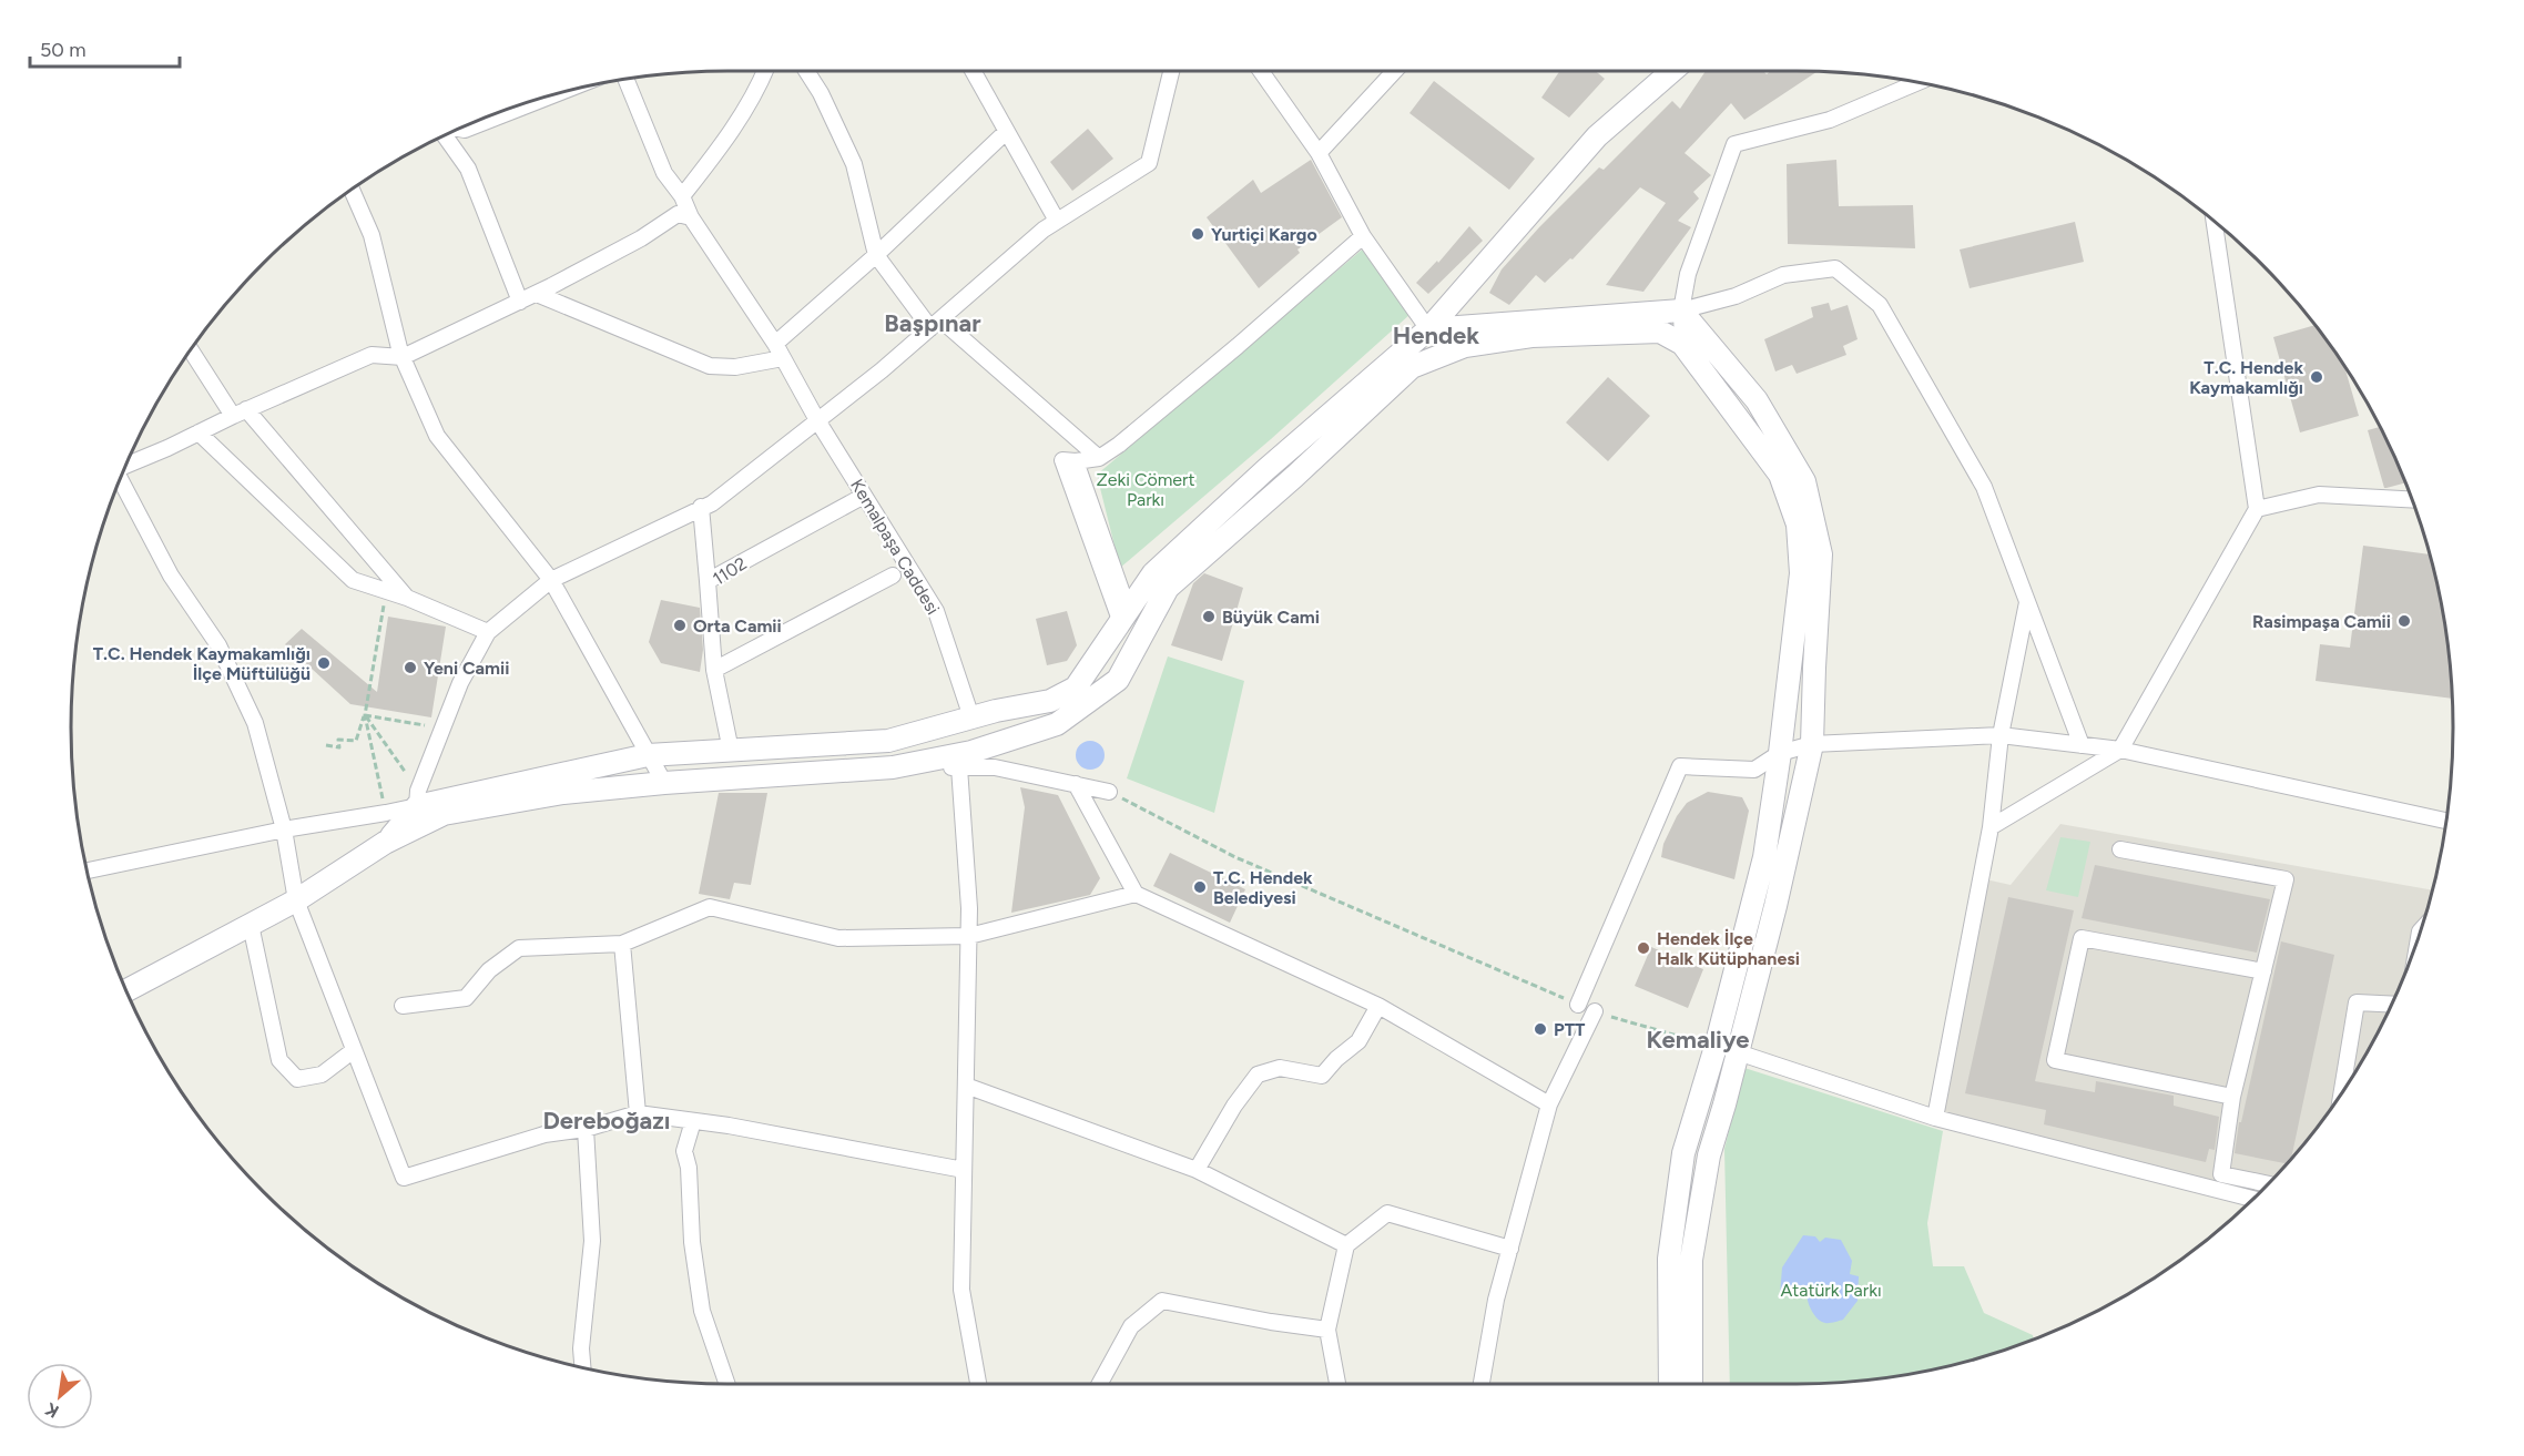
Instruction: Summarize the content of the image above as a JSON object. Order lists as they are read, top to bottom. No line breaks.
{"streets":{"street":["Kemalpaşa Caddesi","1102"]},"crossings":[["Kemalpaşa Caddesi","1102"]],"districts":["Başpınar","Hendek","Kemaliye","Dereboğazı"],"parks":["Zeki Cömert Parkı","Atatürk Parkı"],"places":["Yurtiçi Kargo","T.C. Hendek Kaymakamlığı","Büyük Cami","Rasimpaşa Camii","Orta Camii","T.C. Hendek Kaymakamlığı İlçe Müftülüğü","Yeni Camii","T.C. Hendek Belediyesi","Hendek İlçe Halk Kütüphanesi","PTT"],"scale_bar":"50 m","north":"bottom left"}
